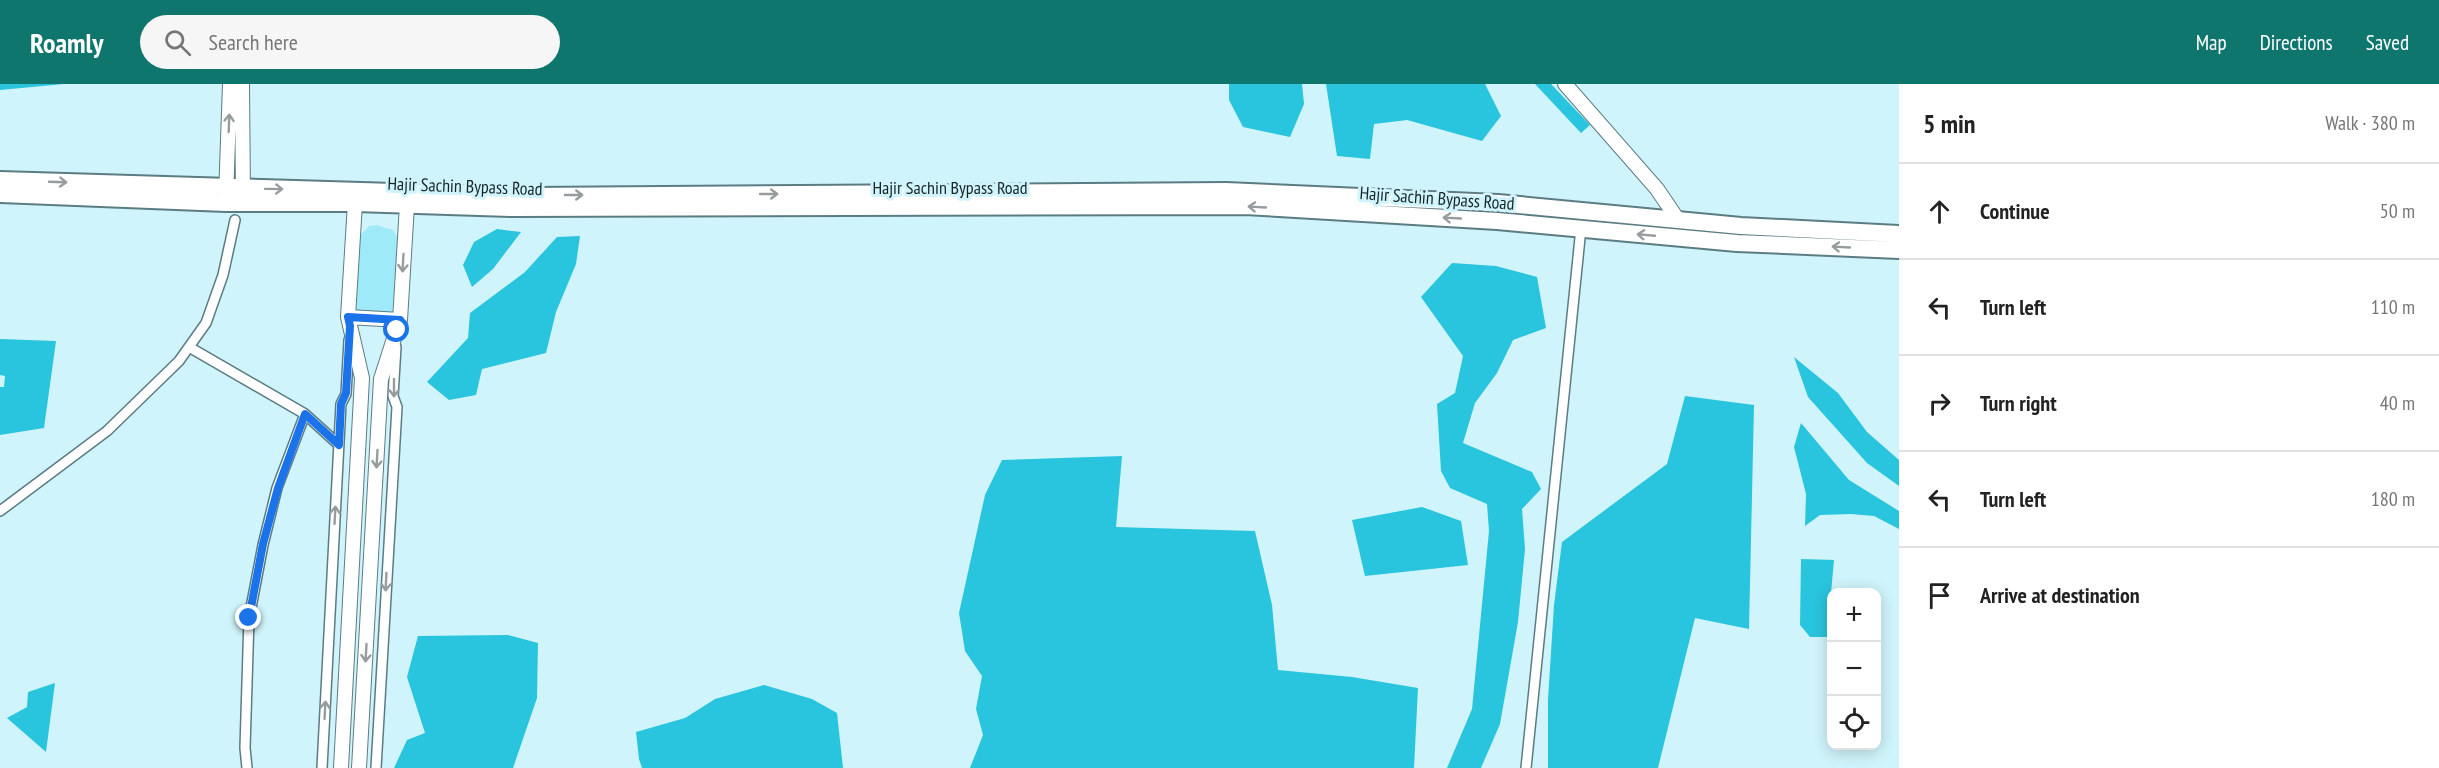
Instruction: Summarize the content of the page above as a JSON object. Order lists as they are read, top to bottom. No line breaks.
{"streets":{"highway":["Hajir Sachin Bypass Road"]},"page":{"header":"Roamly","search":"Search here","nav":["Map","Directions","Saved"],"heading":["5 min","Walk · 380 m"],"list":[["Continue","50 m"],["Turn left","110 m"],["Turn right","40 m"],["Turn left","180 m"],"Arrive at destination"],"map_buttons":["+","−"]}}
